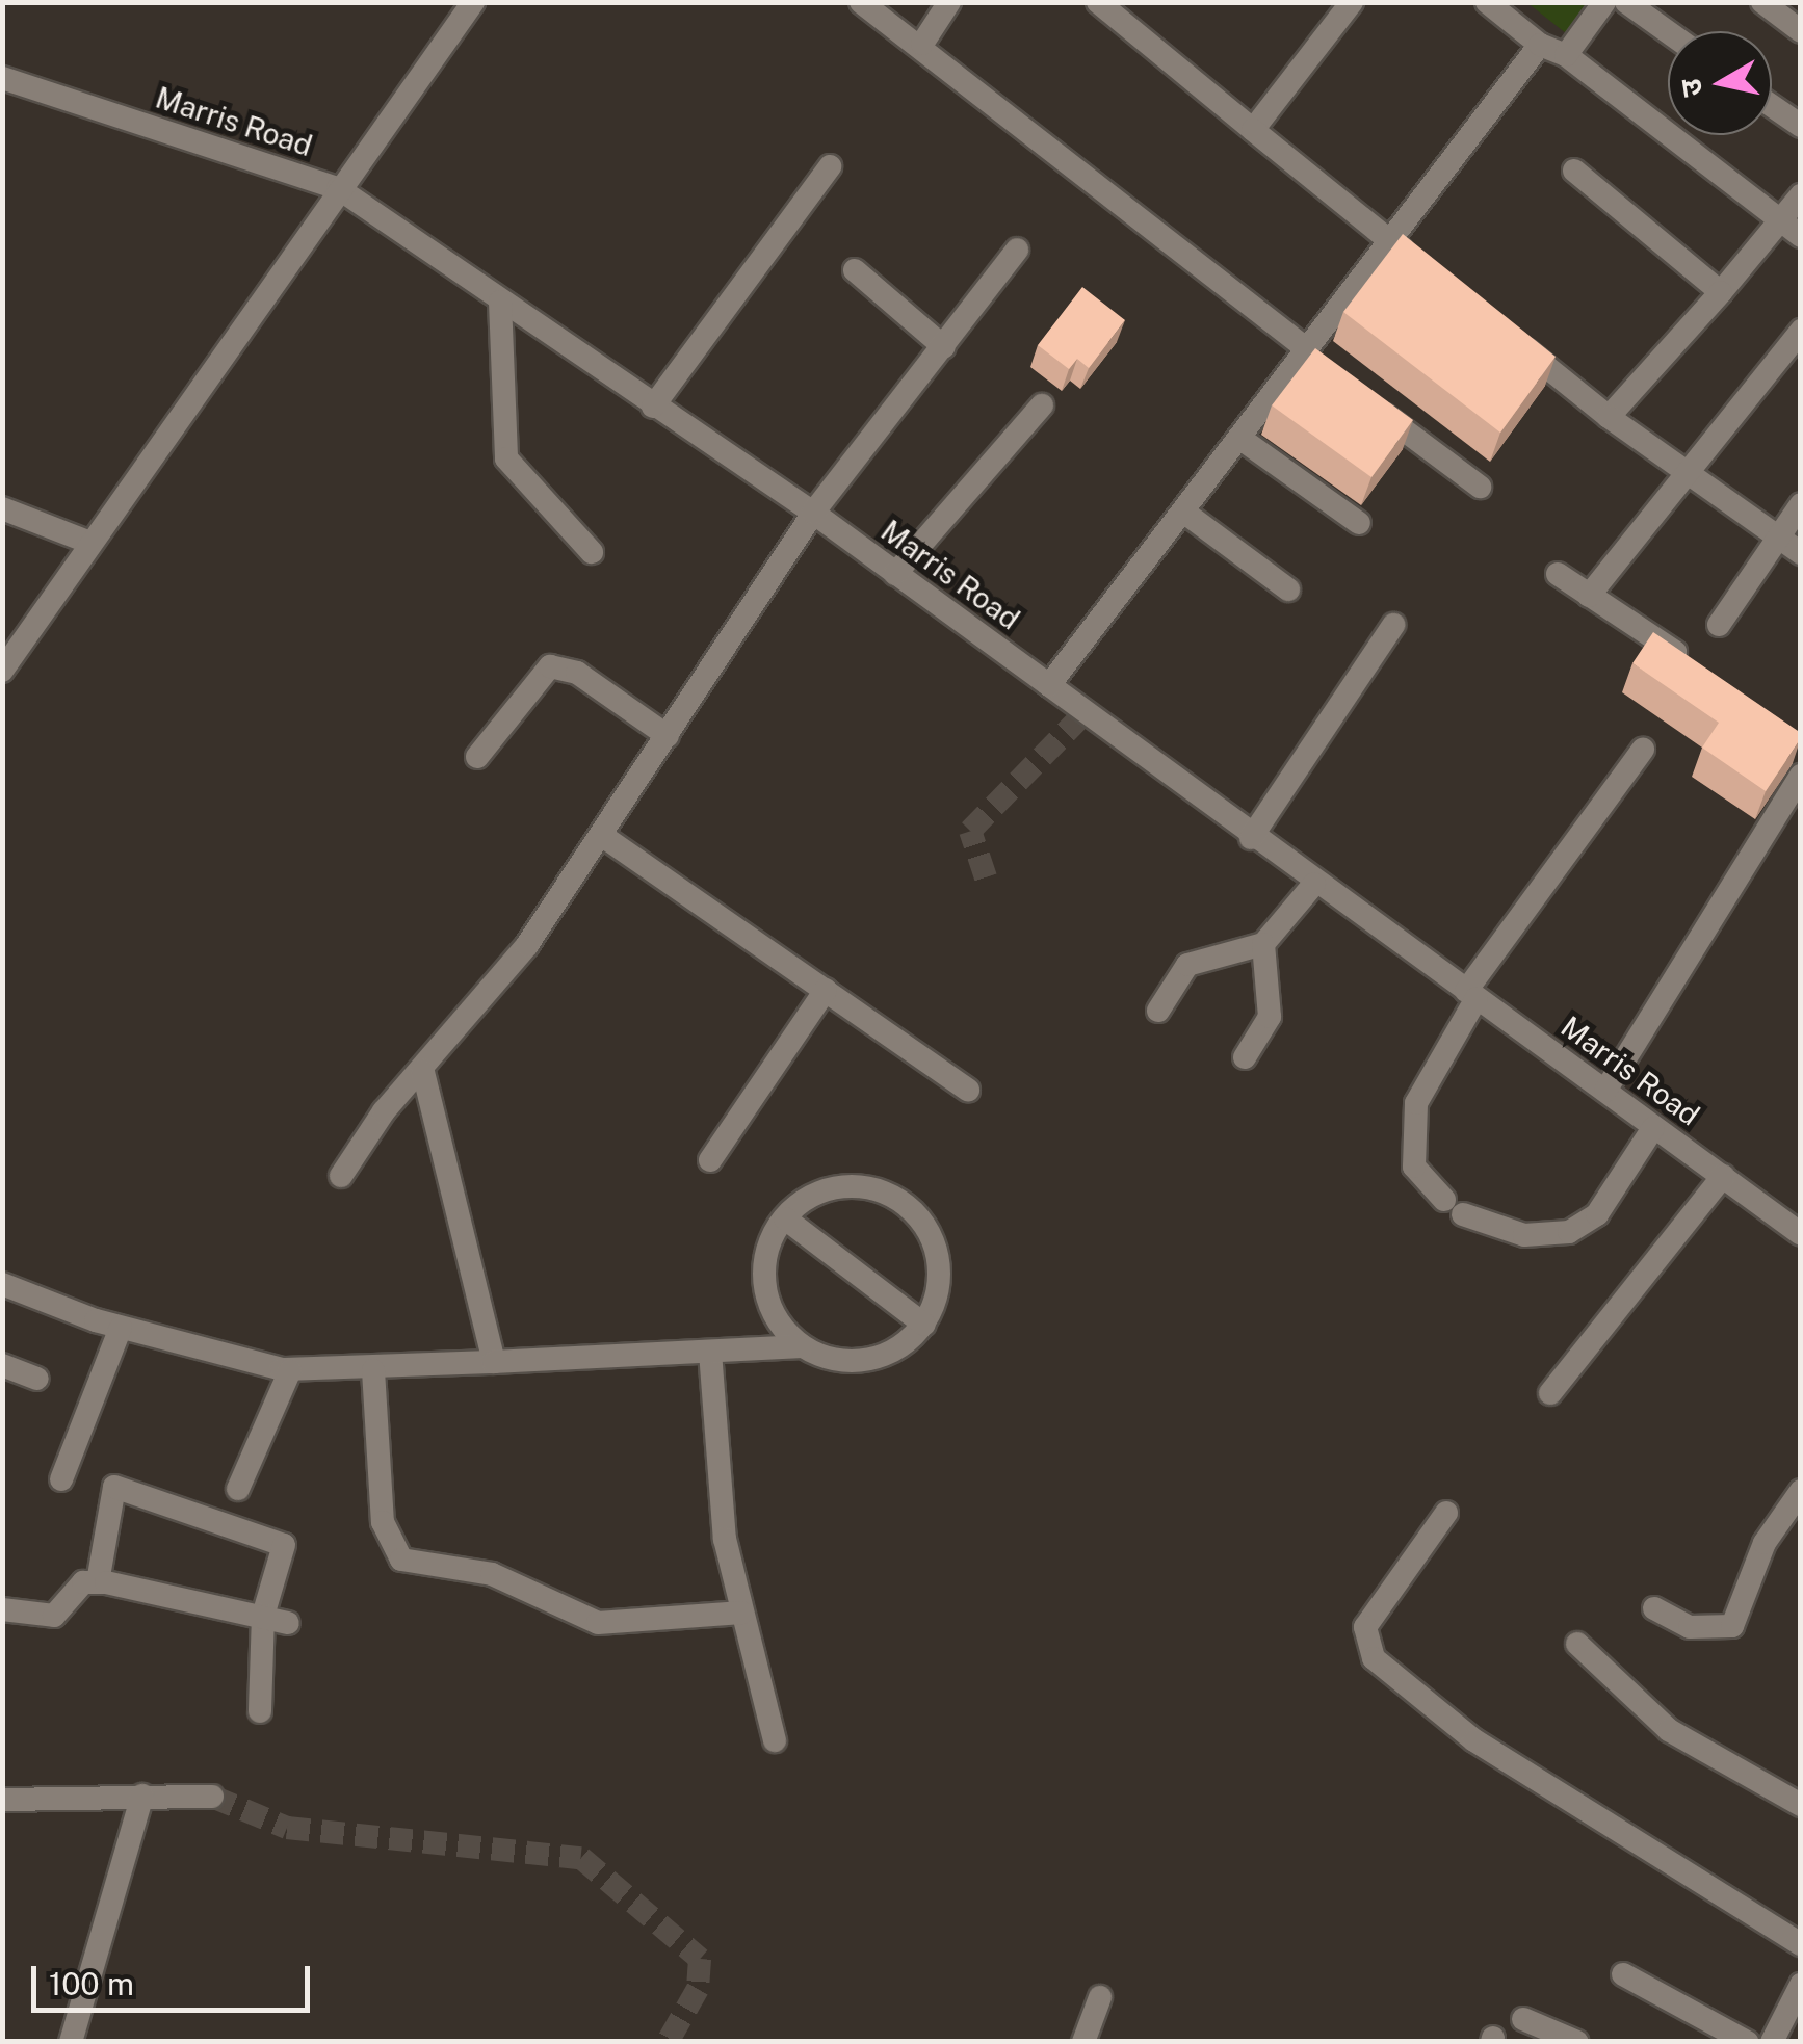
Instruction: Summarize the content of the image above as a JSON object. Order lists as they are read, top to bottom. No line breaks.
{"streets":{"street":["Marris Road"]},"scale_bar":"100 m","north":"left"}
